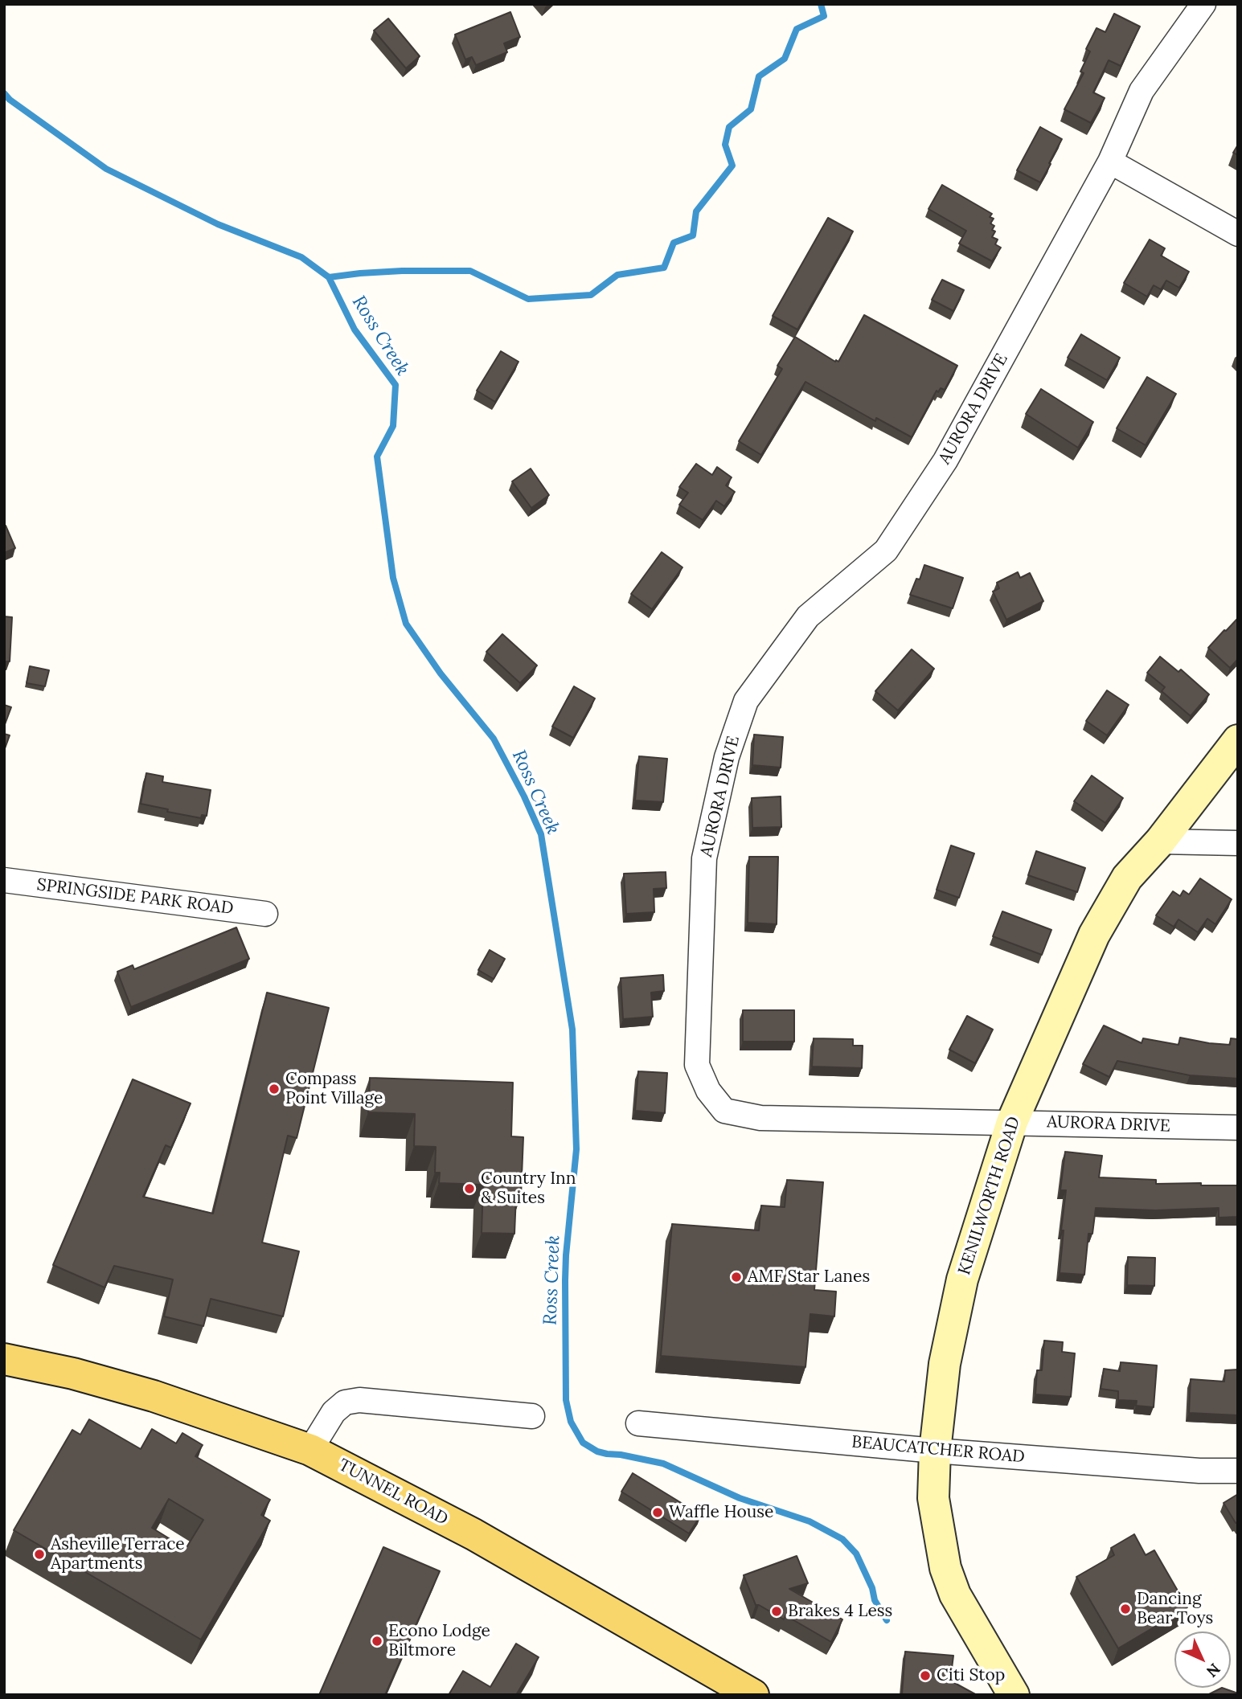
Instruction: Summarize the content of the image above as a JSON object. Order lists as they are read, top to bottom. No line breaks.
{"streets":{"main road":["TUNNEL ROAD"],"street":["AURORA DRIVE","SPRINGSIDE PARK ROAD","KENILWORTH ROAD","BEAUCATCHER ROAD"]},"crossings":[["AURORA DRIVE","KENILWORTH ROAD"],["KENILWORTH ROAD","BEAUCATCHER ROAD"]],"water":["Ross Creek"],"places":["Compass Point Village","Country Inn & Suites","AMF Star Lanes","Waffle House","Asheville Terrace Apartments","Dancing Bear Toys","Brakes 4 Less","Econo Lodge Biltmore","Citi Stop"],"north":"bottom right"}
